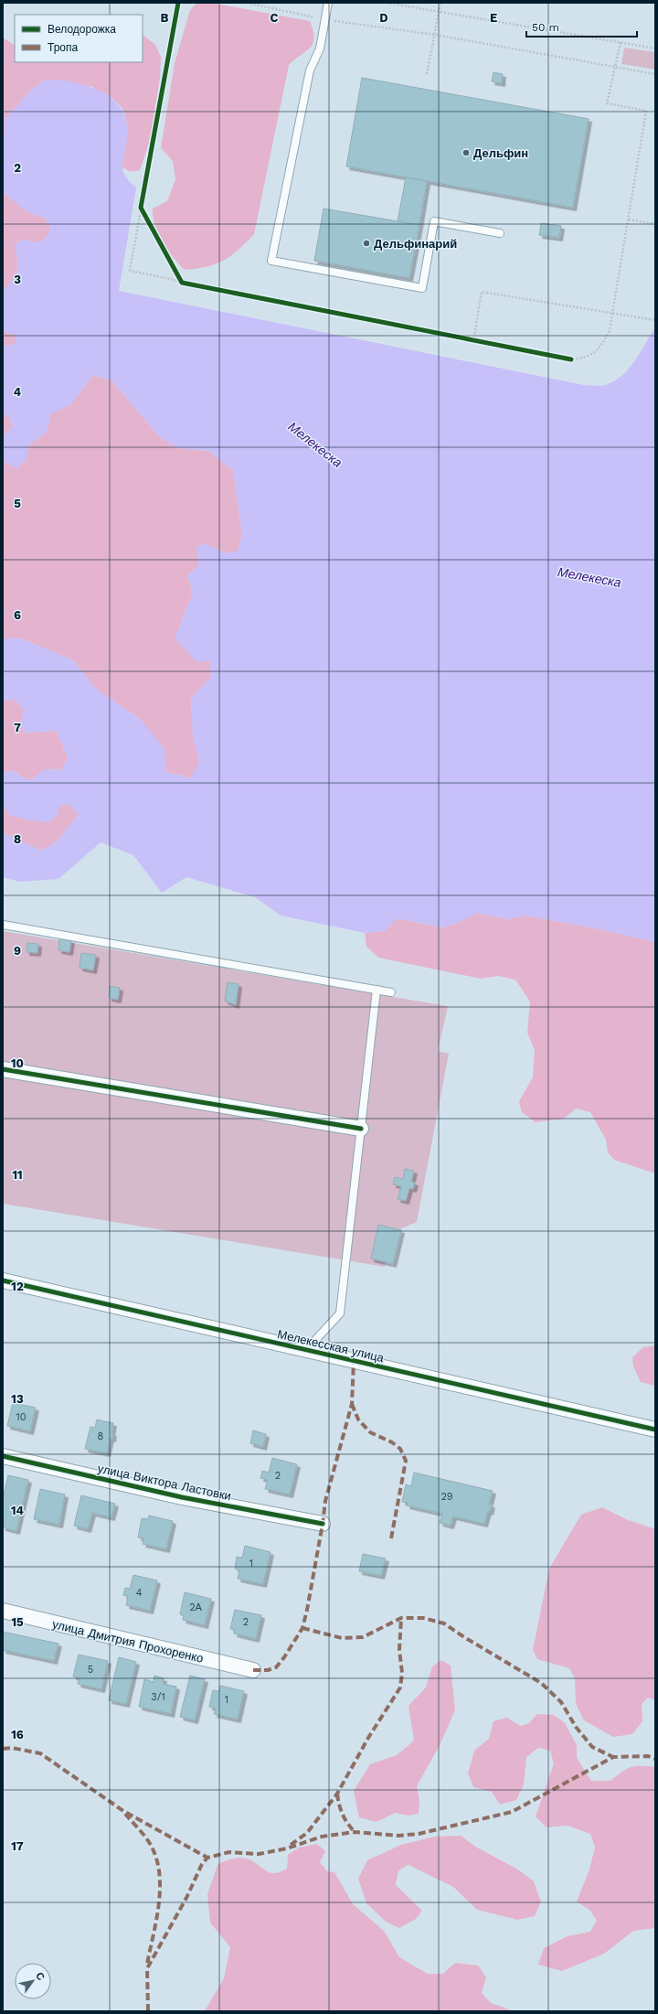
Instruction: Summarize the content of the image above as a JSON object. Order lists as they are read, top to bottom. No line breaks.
{"streets":{"street":["Мелекесская улица","улица Виктора Ластовки","улица Дмитрия Прохоренко"]},"water":["Мелекеска"],"places":["Дельфин","Дельфинарий"],"house_numbers":["10","8","2","29","1","4","2А","2","5","3/1","1"],"legend":["Велодорожка","Тропа"],"scale_bar":"50 m","north":"top right","grid":{"columns":["B","C","D","E"],"rows":["2","3","4","5","6","7","8","9","10","11","12","13","14","15","16","17"]}}
